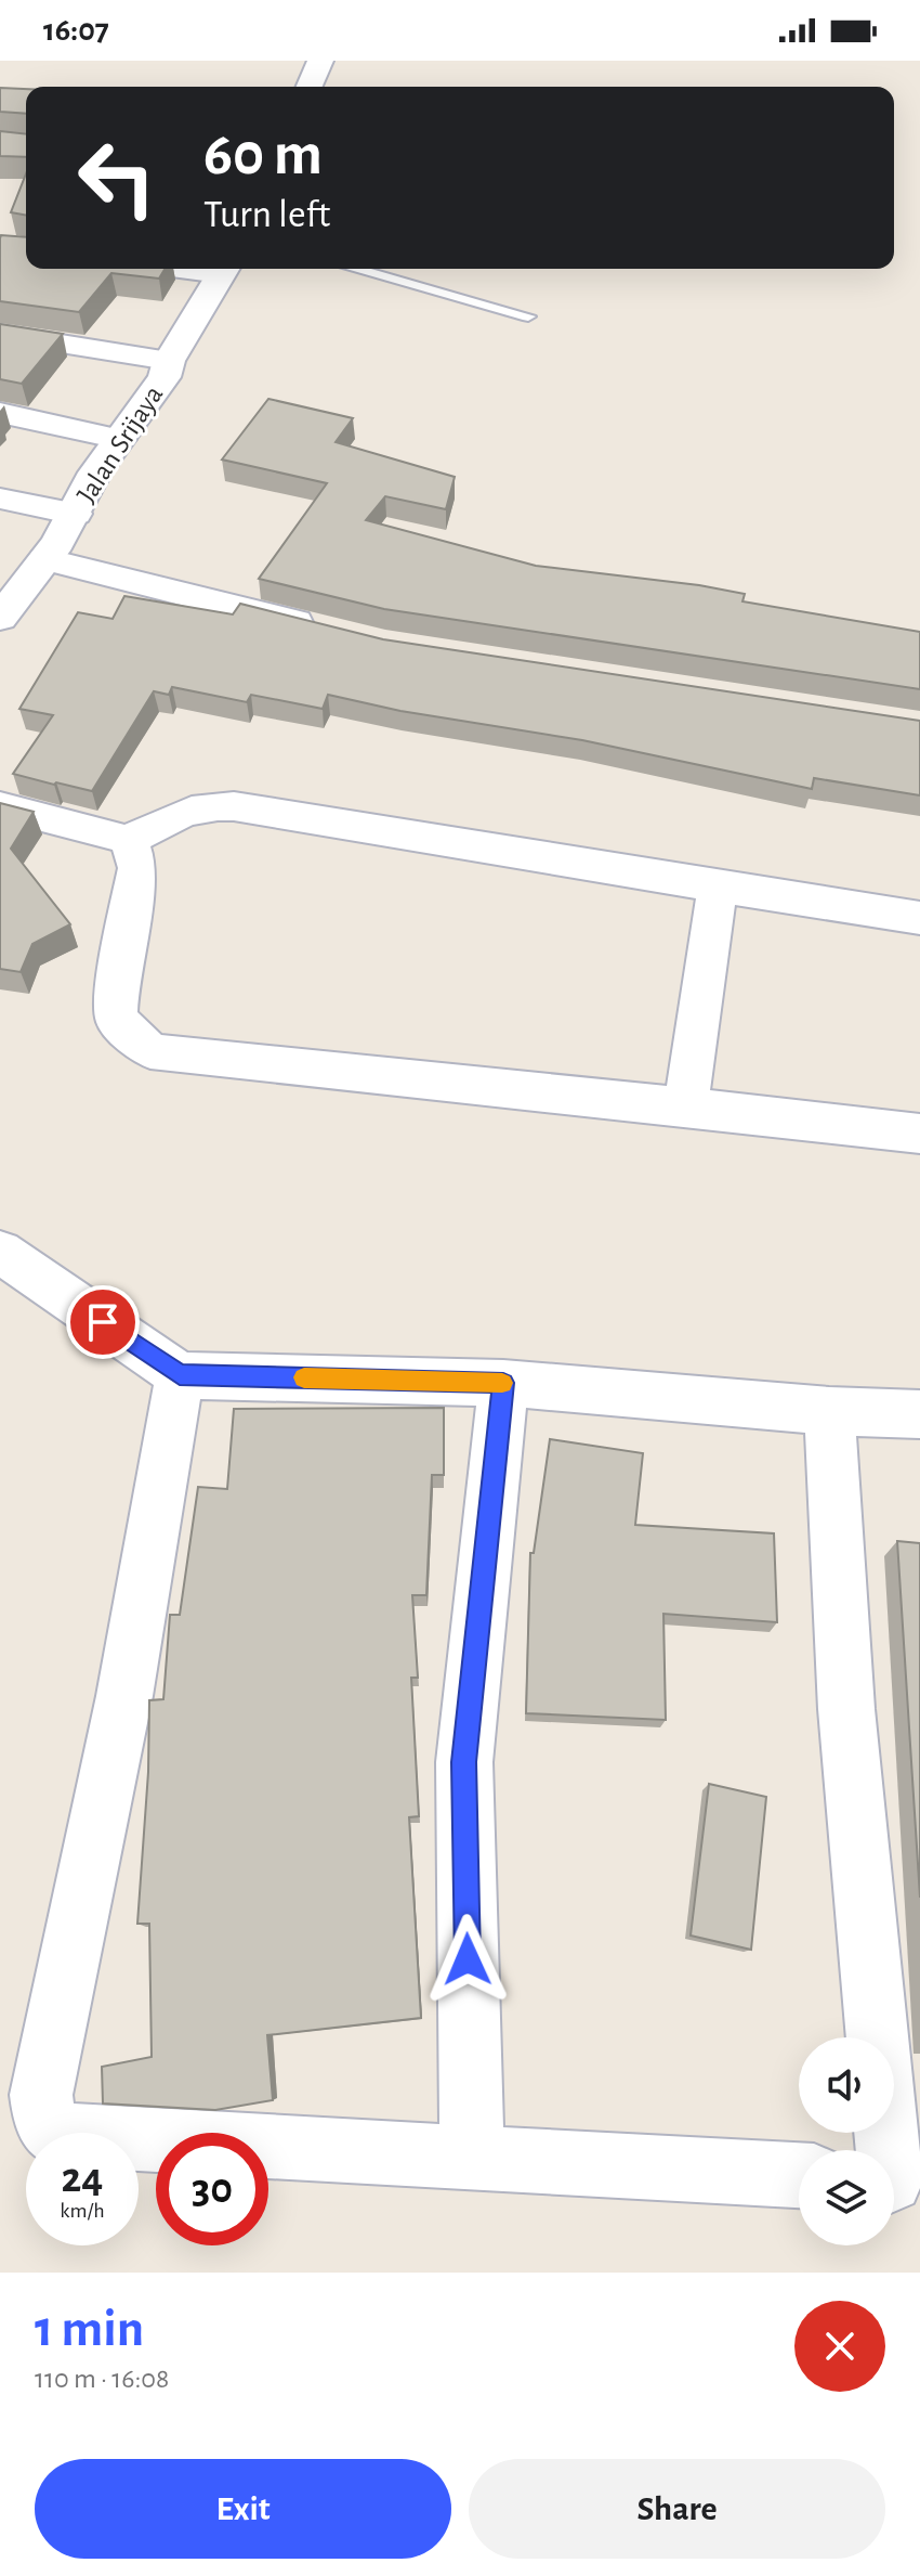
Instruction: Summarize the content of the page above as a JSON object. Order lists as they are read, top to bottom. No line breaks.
{"streets":{"street":["Jalan Srijaya"]},"page":{"status":"16:07","turn":["60 m","Turn left"],"speed":"24 km/h","limit":"30","heading":["1 min","110 m · 16:08"],"buttons":["Exit","Share"]}}
